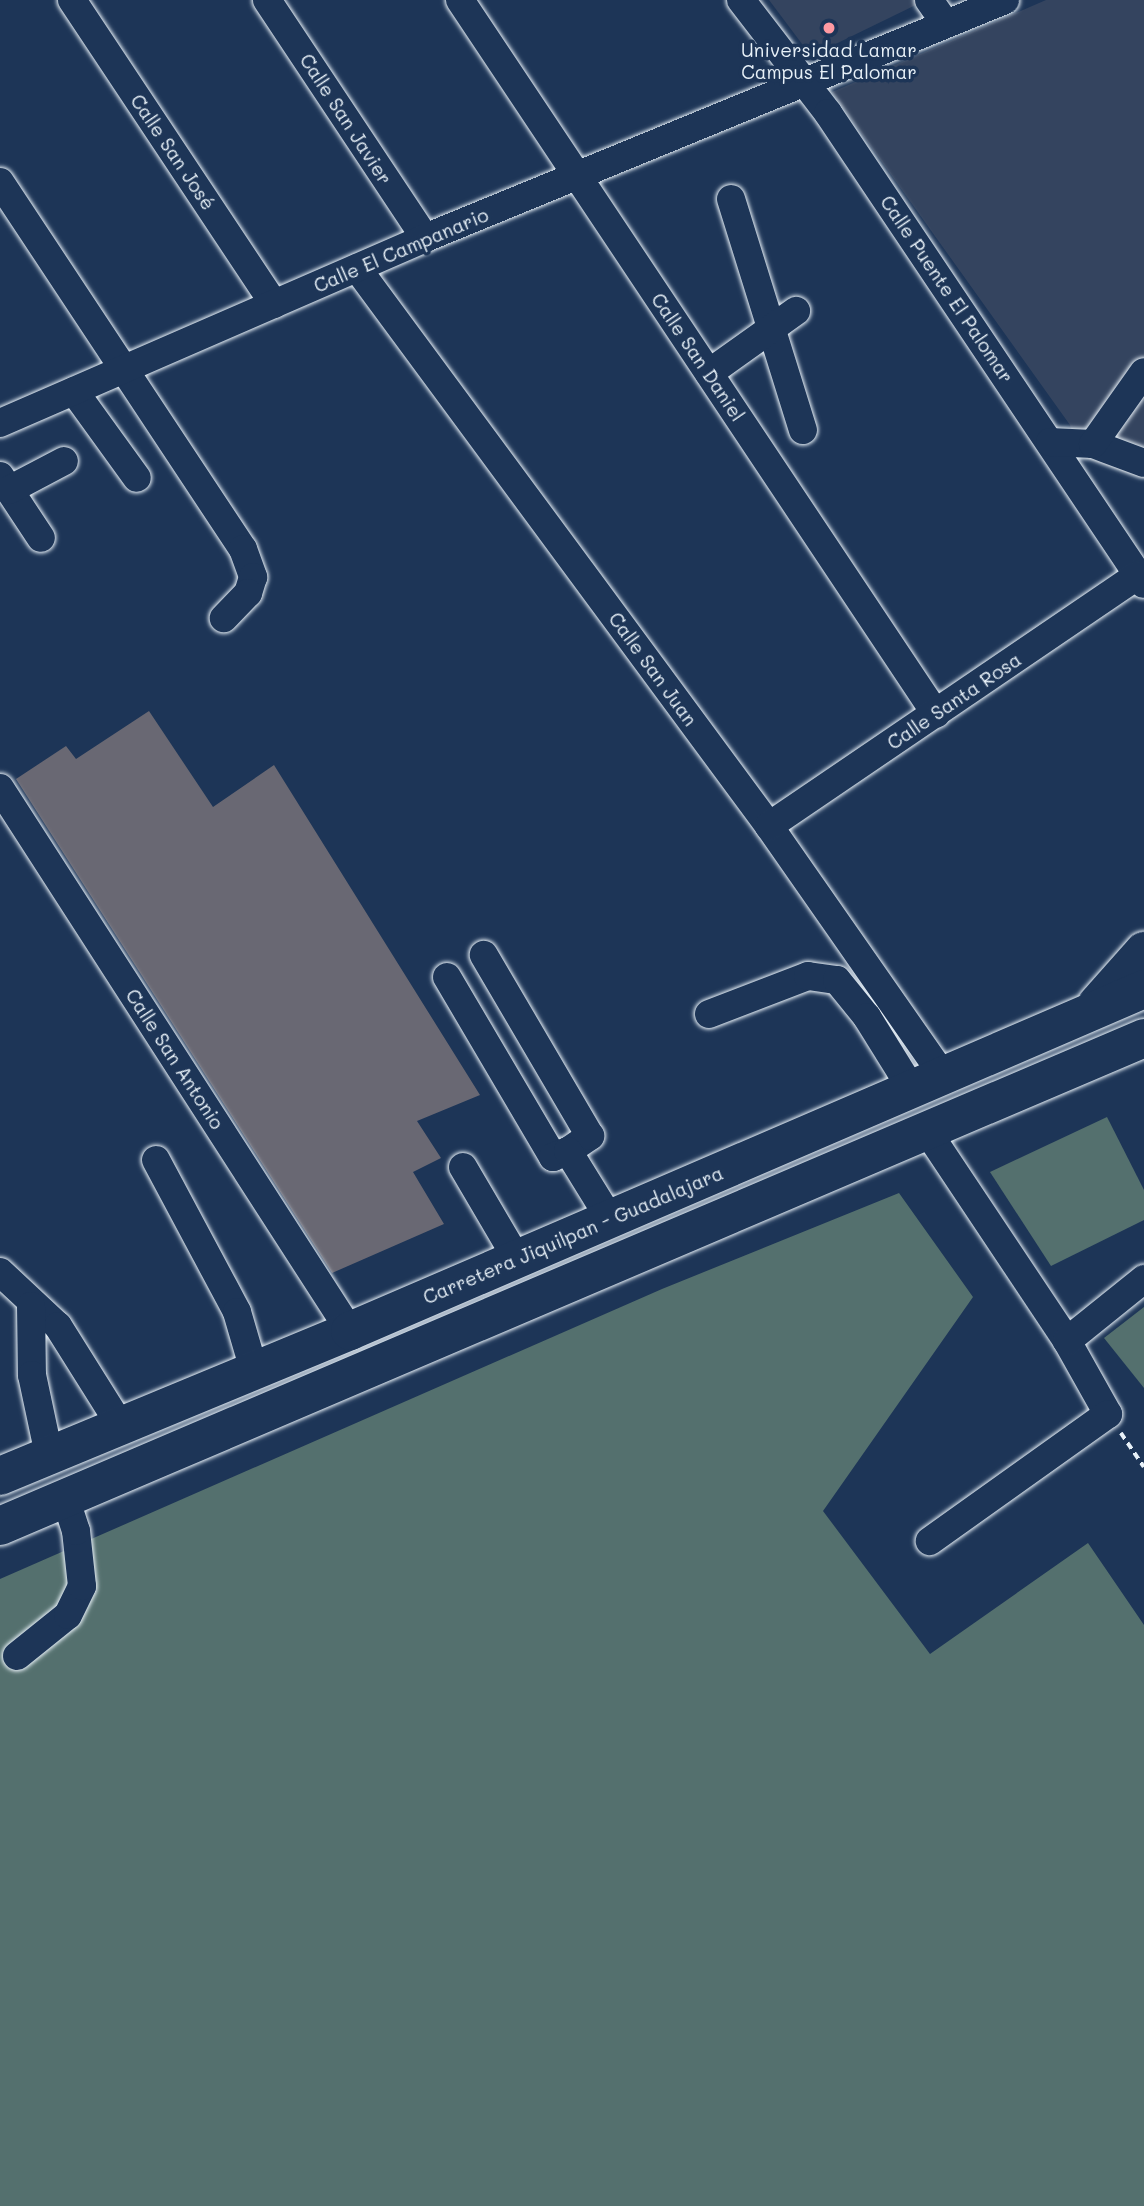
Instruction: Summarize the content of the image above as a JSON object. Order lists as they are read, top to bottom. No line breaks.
{"streets":{"highway":["Carretera Jiquilpan - Guadalajara"],"street":["Calle San Javier","Calle San José","Calle El Campanario","Calle Puente El Palomar","Calle San Daniel","Calle San Juan","Calle Santa Rosa","Calle San Antonio"]},"crossings":[["Calle San Javier","Calle El Campanario"],["Calle San José","Calle El Campanario"],["Calle El Campanario","Calle Puente El Palomar"],["Calle El Campanario","Calle San Daniel"],["Calle El Campanario","Calle San Juan"],["Calle Puente El Palomar","Calle Santa Rosa"],["Calle San Daniel","Calle Santa Rosa"],["Calle San Juan","Calle Santa Rosa"],["Calle San Juan","Carretera Jiquilpan - Guadalajara"],["Calle San Antonio","Carretera Jiquilpan - Guadalajara"]],"places":["Universidad Lamar Campus El Palomar"]}
